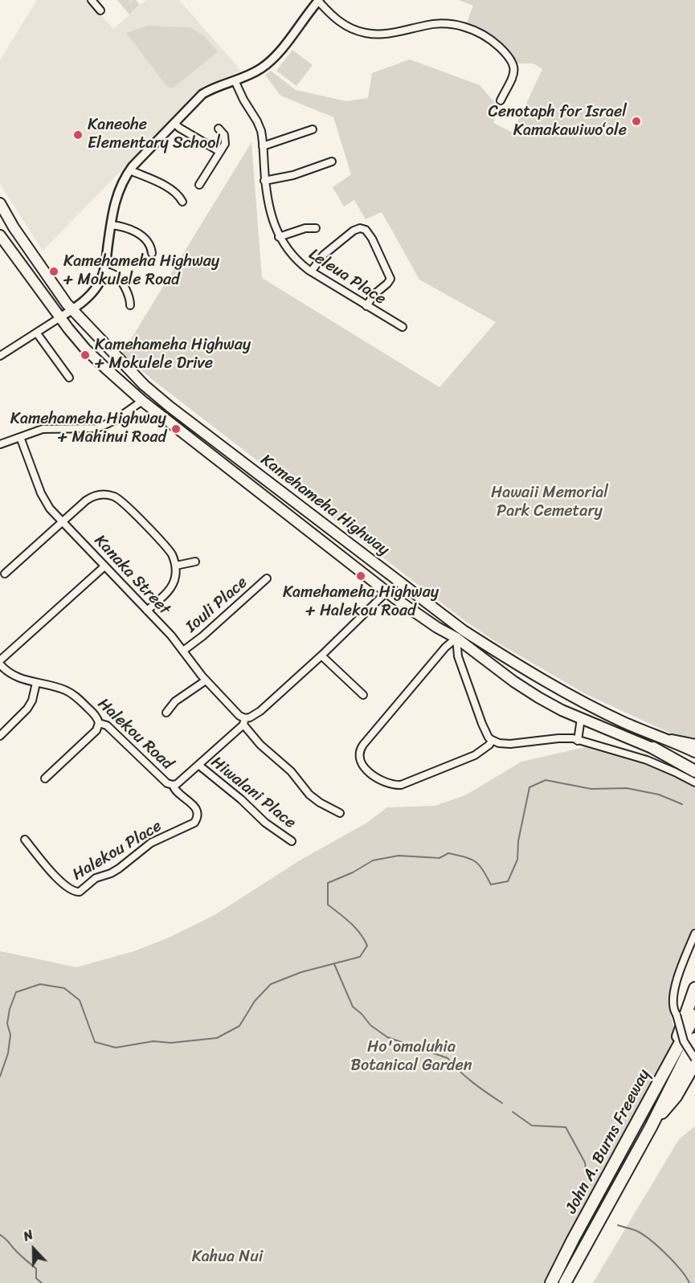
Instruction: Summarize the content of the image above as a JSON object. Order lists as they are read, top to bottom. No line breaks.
{"streets":{"highway":["John A. Burns Freeway"],"main road":["Kamehameha Highway"],"street":["Leleua Place","Kanaka Street","Iouli Place","Halekou Road","Hiwalani Place","Halekou Place"]},"crossings":[["Kanaka Street","Iouli Place"],["Kanaka Street","Halekou Road"],["Halekou Road","Hiwalani Place"],["Halekou Road","Halekou Place"]],"parks":["Hawaii Memorial Park Cemetary","Ho'omaluhia Botanical Garden","Kahua Nui"],"places":["Cenotaph for Israel Kamakawiwoʻole","Kaneohe Elementary School","Kamehameha Highway + Mokulele Road","Kamehameha Highway + Mokulele Drive","Kamehameha Highway + Mahinui Road","Kamehameha Highway + Halekou Road"],"north":"top"}
